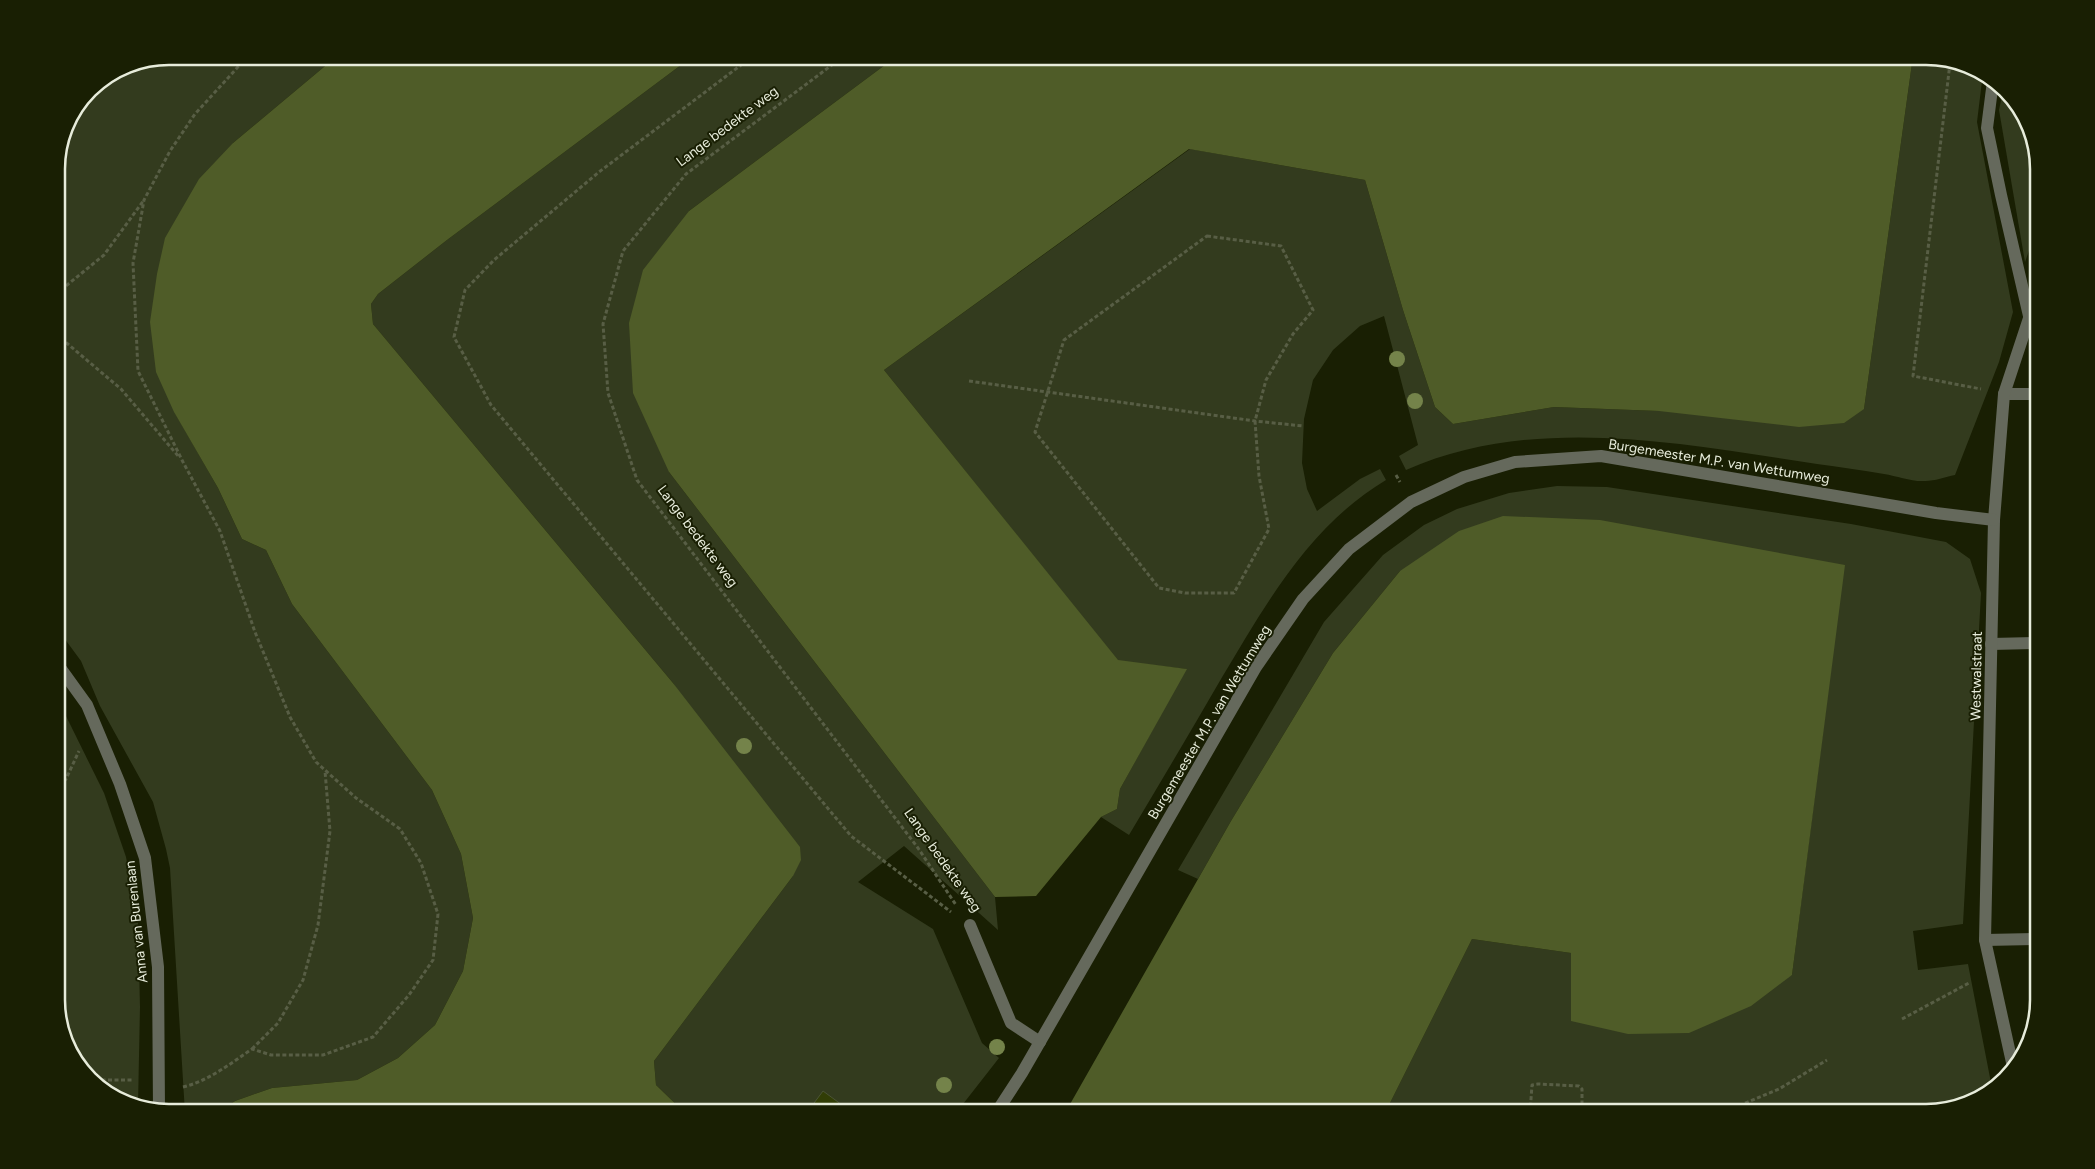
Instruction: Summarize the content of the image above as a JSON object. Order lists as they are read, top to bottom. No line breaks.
{"streets":{"street":["Lange bedekte weg","Burgemeester M.P. van Wettumweg","Westwalstraat","Anna van Burenlaan"]},"crossings":[["Lange bedekte weg","Burgemeester M.P. van Wettumweg"],["Burgemeester M.P. van Wettumweg","Westwalstraat"]]}
